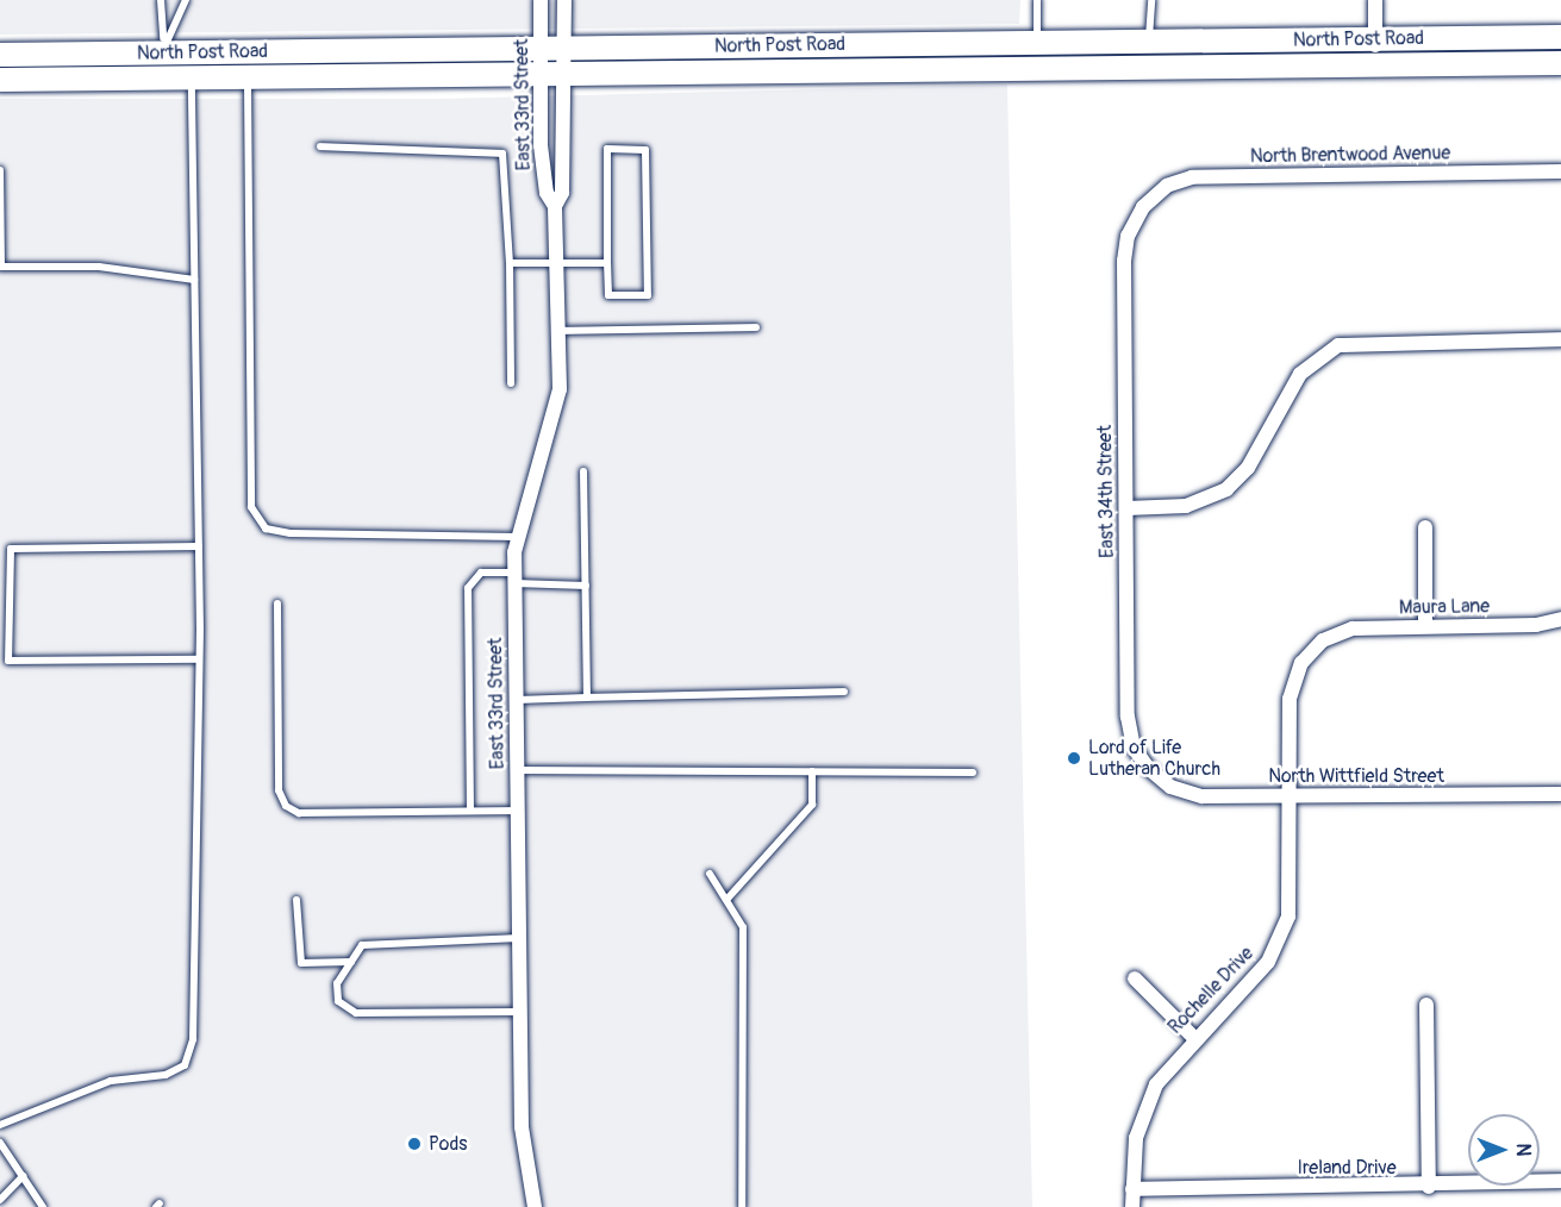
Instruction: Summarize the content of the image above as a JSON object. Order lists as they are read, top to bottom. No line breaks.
{"streets":{"main road":["North Post Road"],"street":["East 33rd Street","North Brentwood Avenue","East 34th Street","Maura Lane","North Wittfield Street","Rochelle Drive","Ireland Drive"]},"crossings":[["North Post Road","East 33rd Street"],["North Brentwood Avenue","East 34th Street"],["East 34th Street","North Wittfield Street"],["Maura Lane","Rochelle Drive"],["North Wittfield Street","Rochelle Drive"],["Rochelle Drive","Ireland Drive"]],"places":["Lord of Life Lutheran Church","Pods"],"north":"right"}
